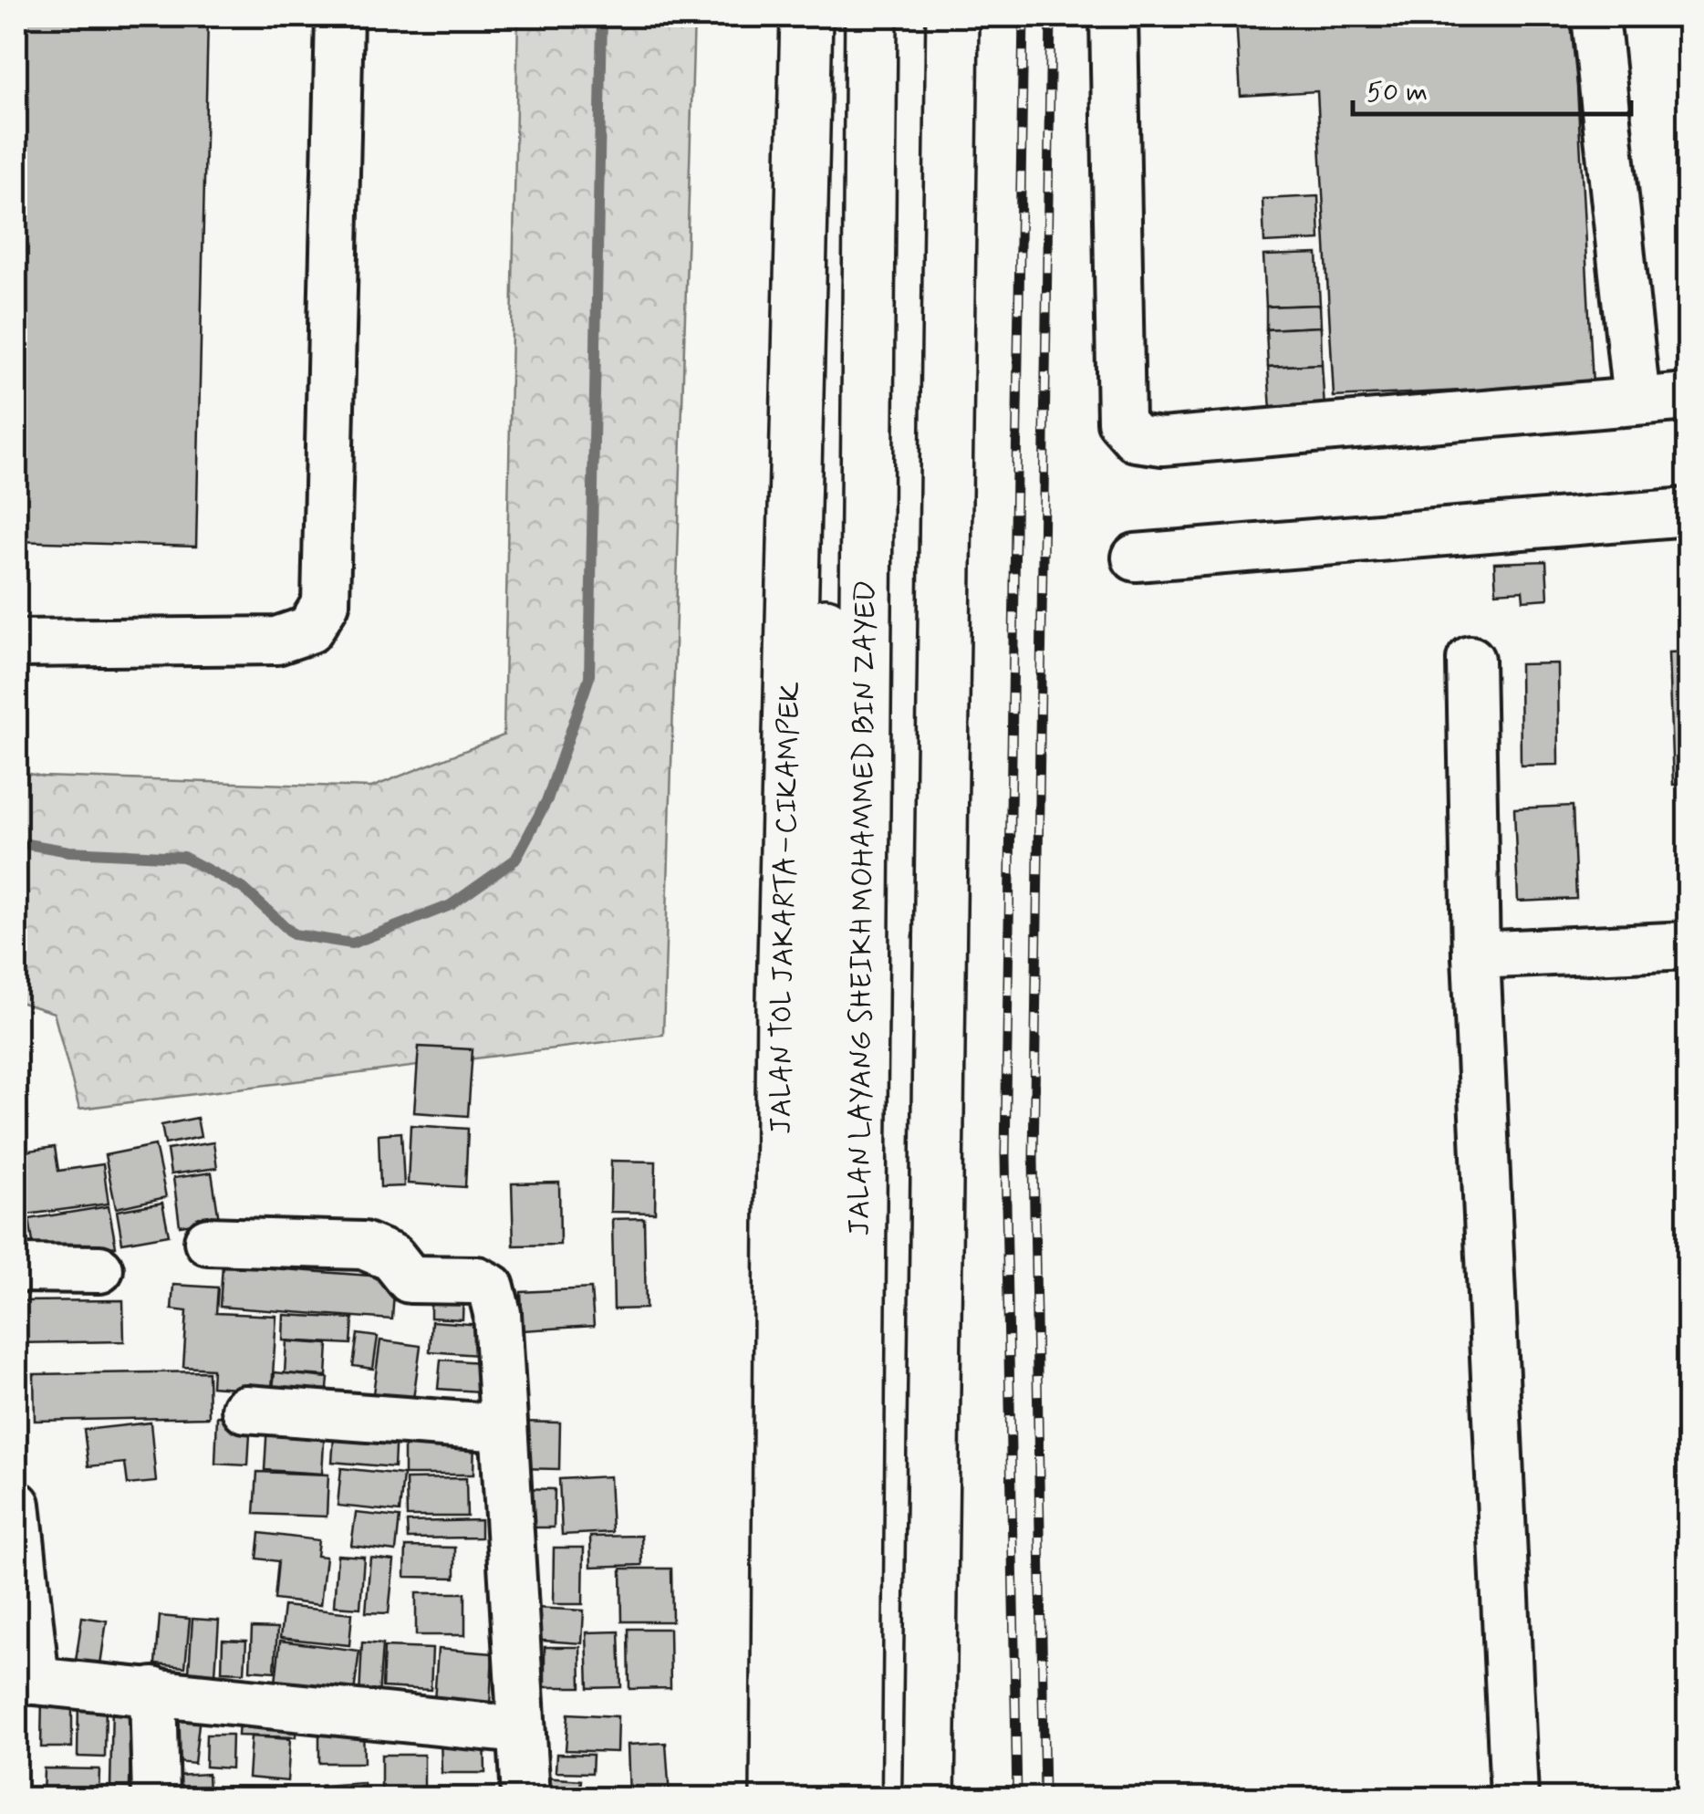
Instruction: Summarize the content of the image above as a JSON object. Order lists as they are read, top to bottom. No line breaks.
{"streets":{"highway":["JALAN TOL JAKARTA–CIKAMPEK","JALAN LAYANG SHEIKH MOHAMMED BIN ZAYED"]},"scale_bar":"50 m"}
